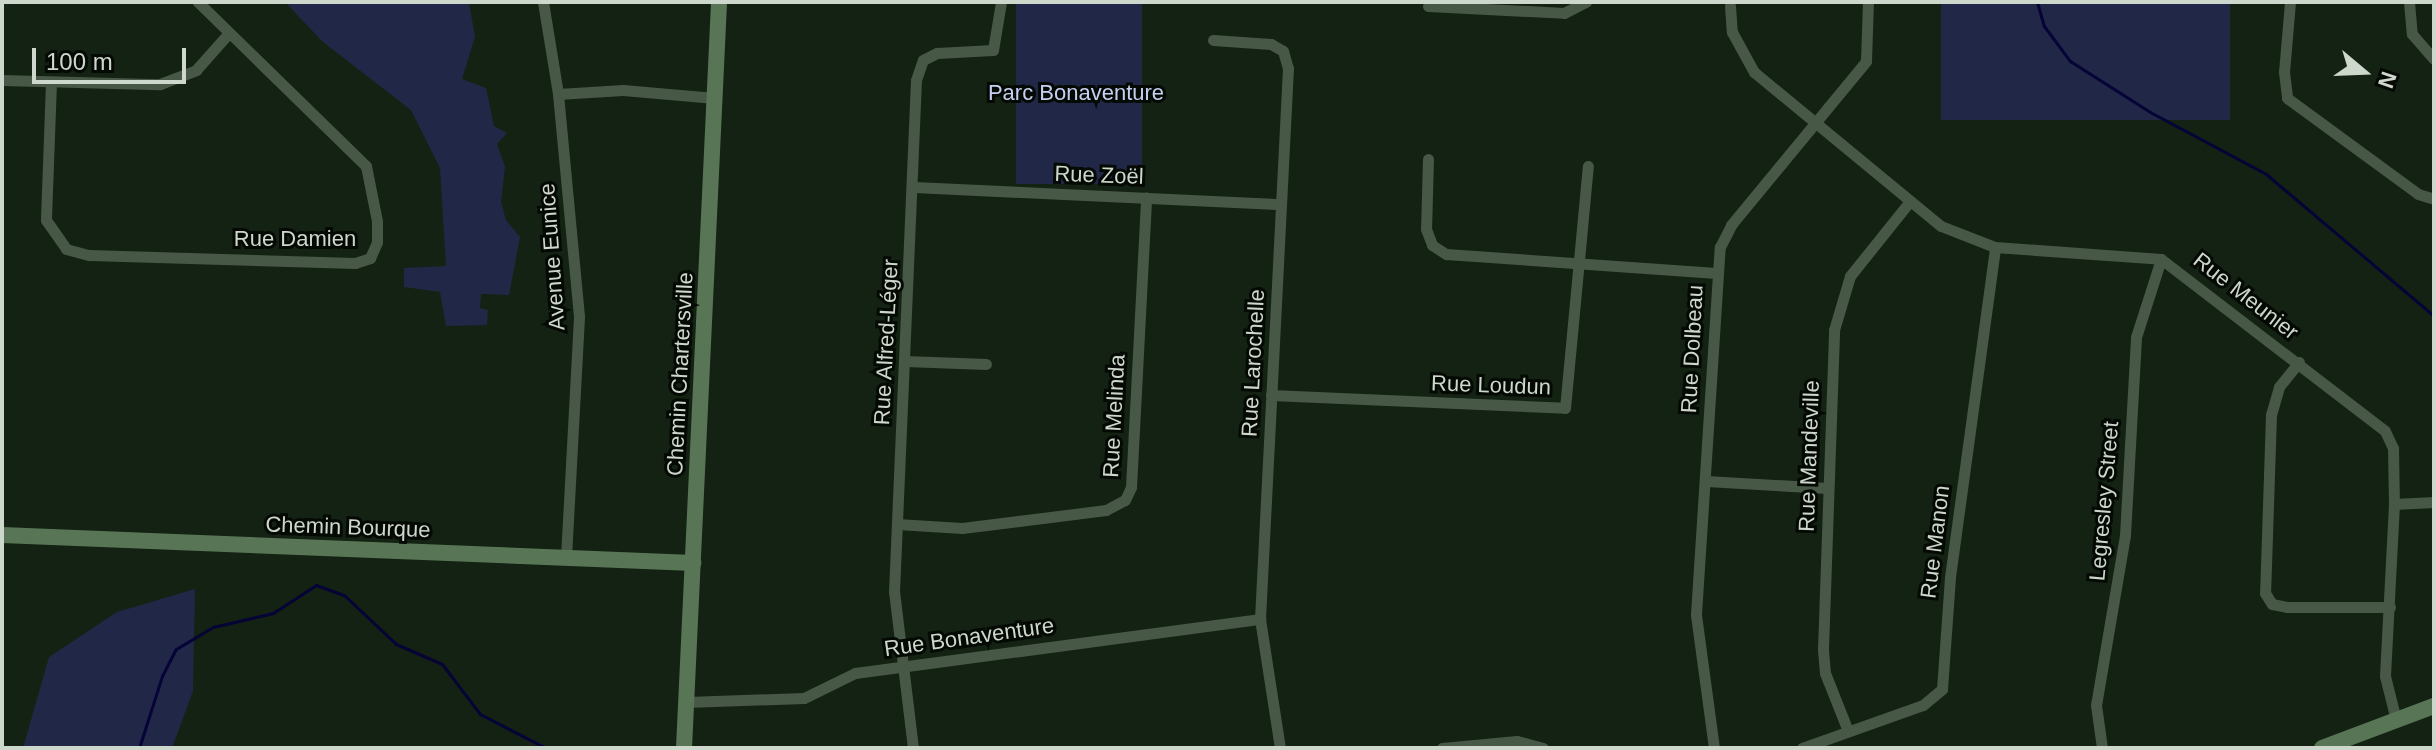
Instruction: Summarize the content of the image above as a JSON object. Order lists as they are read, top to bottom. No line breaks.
{"streets":{"street":["Rue Zoël","Rue Damien","Avenue Eunice","Rue Meunier","Rue Alfred-Léger","Rue Dolbeau","Rue Larochelle","Chemin Chartersville","Rue Loudun","Rue Melinda","Rue Mandeville","Legresley Street","Chemin Bourque","Rue Manon","Rue Bonaventure"]},"crossings":[["Rue Zoël","Rue Alfred-Léger"],["Rue Zoël","Rue Larochelle"],["Rue Zoël","Rue Melinda"],["Avenue Eunice","Chemin Bourque"],["Rue Meunier","Rue Dolbeau"],["Rue Meunier","Rue Mandeville"],["Rue Meunier","Legresley Street"],["Rue Meunier","Rue Manon"],["Rue Alfred-Léger","Rue Melinda"],["Rue Alfred-Léger","Rue Bonaventure"],["Rue Larochelle","Rue Loudun"],["Rue Larochelle","Rue Bonaventure"],["Chemin Chartersville","Chemin Bourque"],["Chemin Chartersville","Rue Bonaventure"],["Rue Mandeville","Rue Manon"]],"parks":["Parc Bonaventure"],"scale_bar":"100 m","north":"right"}
